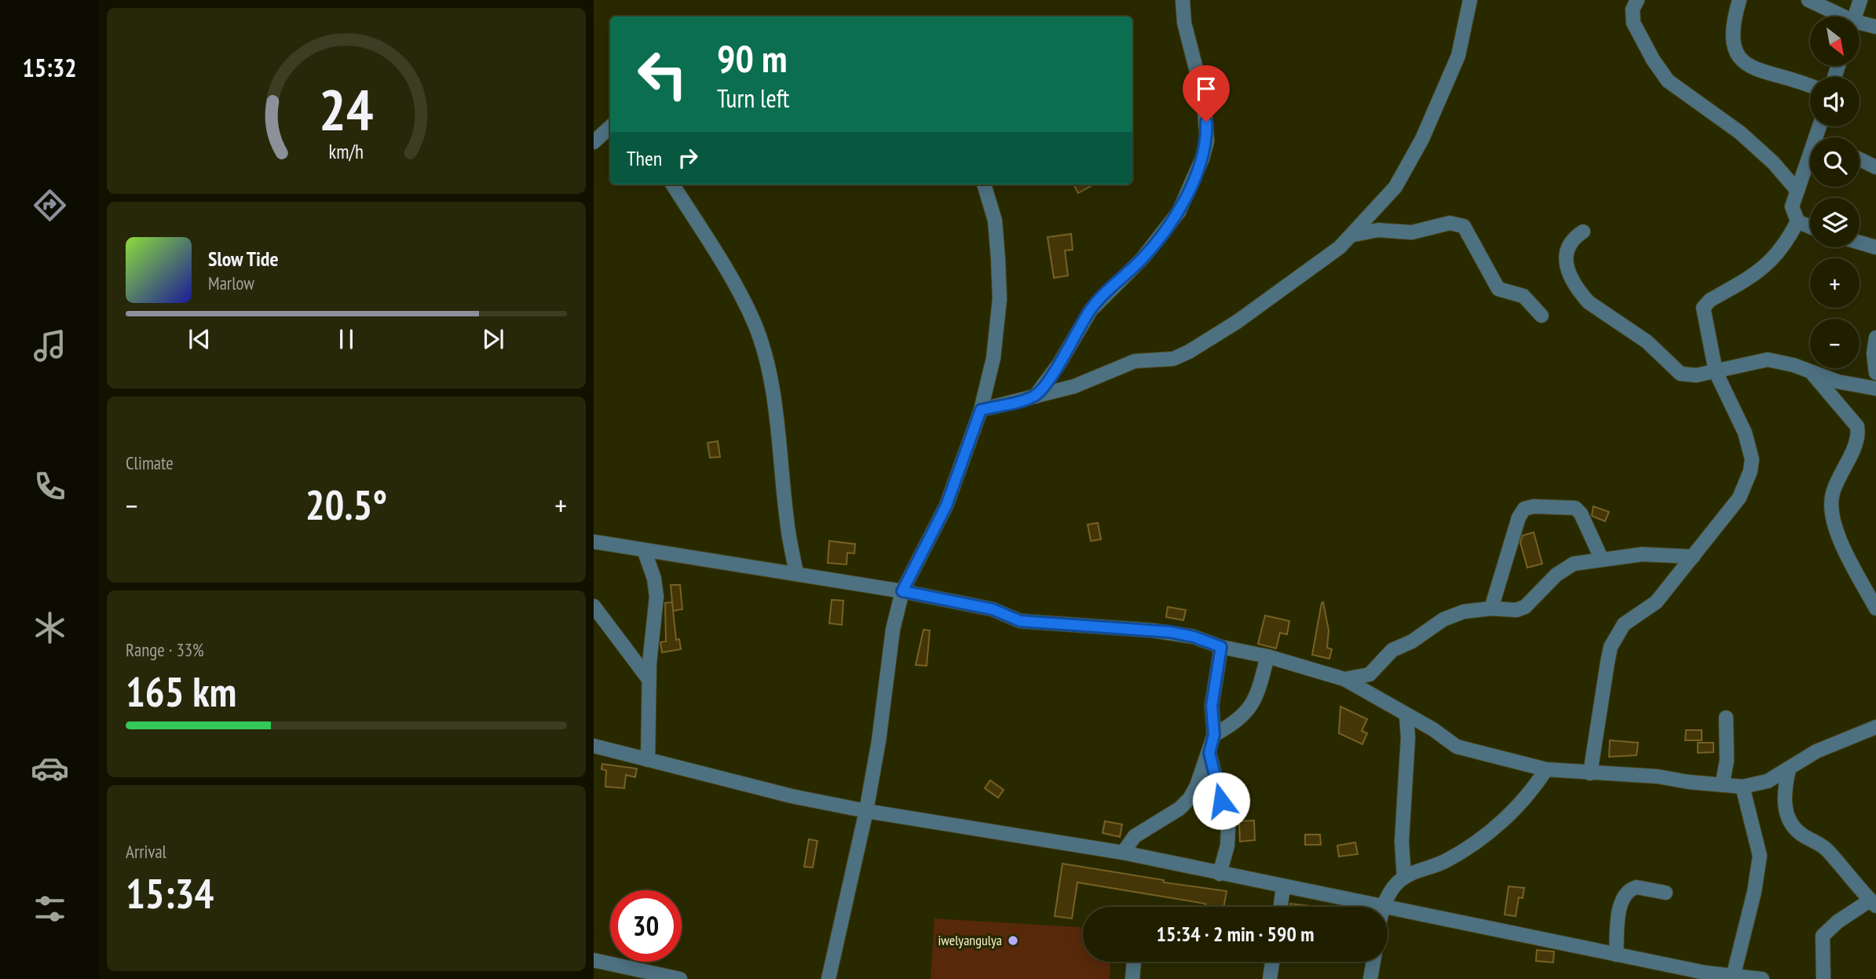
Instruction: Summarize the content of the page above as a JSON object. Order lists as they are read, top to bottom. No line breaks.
{"places":["iwelyangulya"],"north":"bottom right","page":{"tabs":"15:32","map_buttons":["+","−"],"turn":["90 m","Turn left"],"then":"Then","song":["Slow Tide","Marlow"],"tile":["Climate",["Range · 33%","165 km"],["Arrival","15:34"]],"heat":["−","20.5°","+"],"limit":"30","trip":"15:34 · 2 min · 590 m","gauge":["24","km/h"]}}
